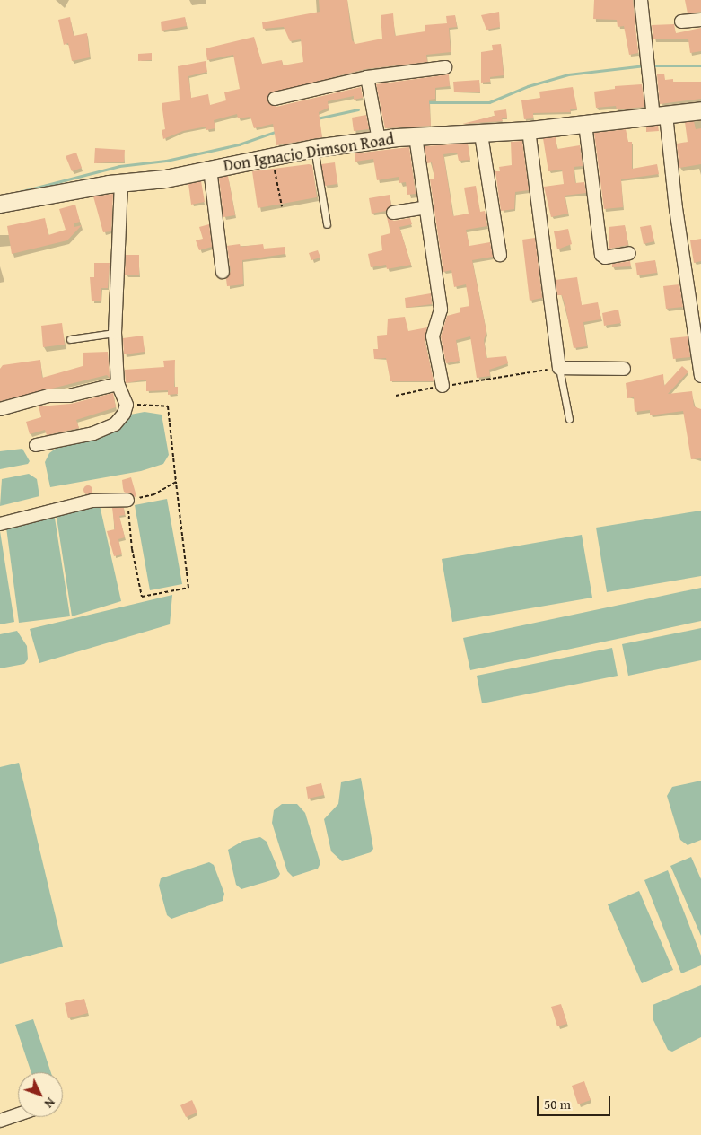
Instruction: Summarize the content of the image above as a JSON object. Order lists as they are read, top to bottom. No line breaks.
{"streets":{"street":["Don Ignacio Dimson Road"]},"scale_bar":"50 m","north":"bottom right"}
